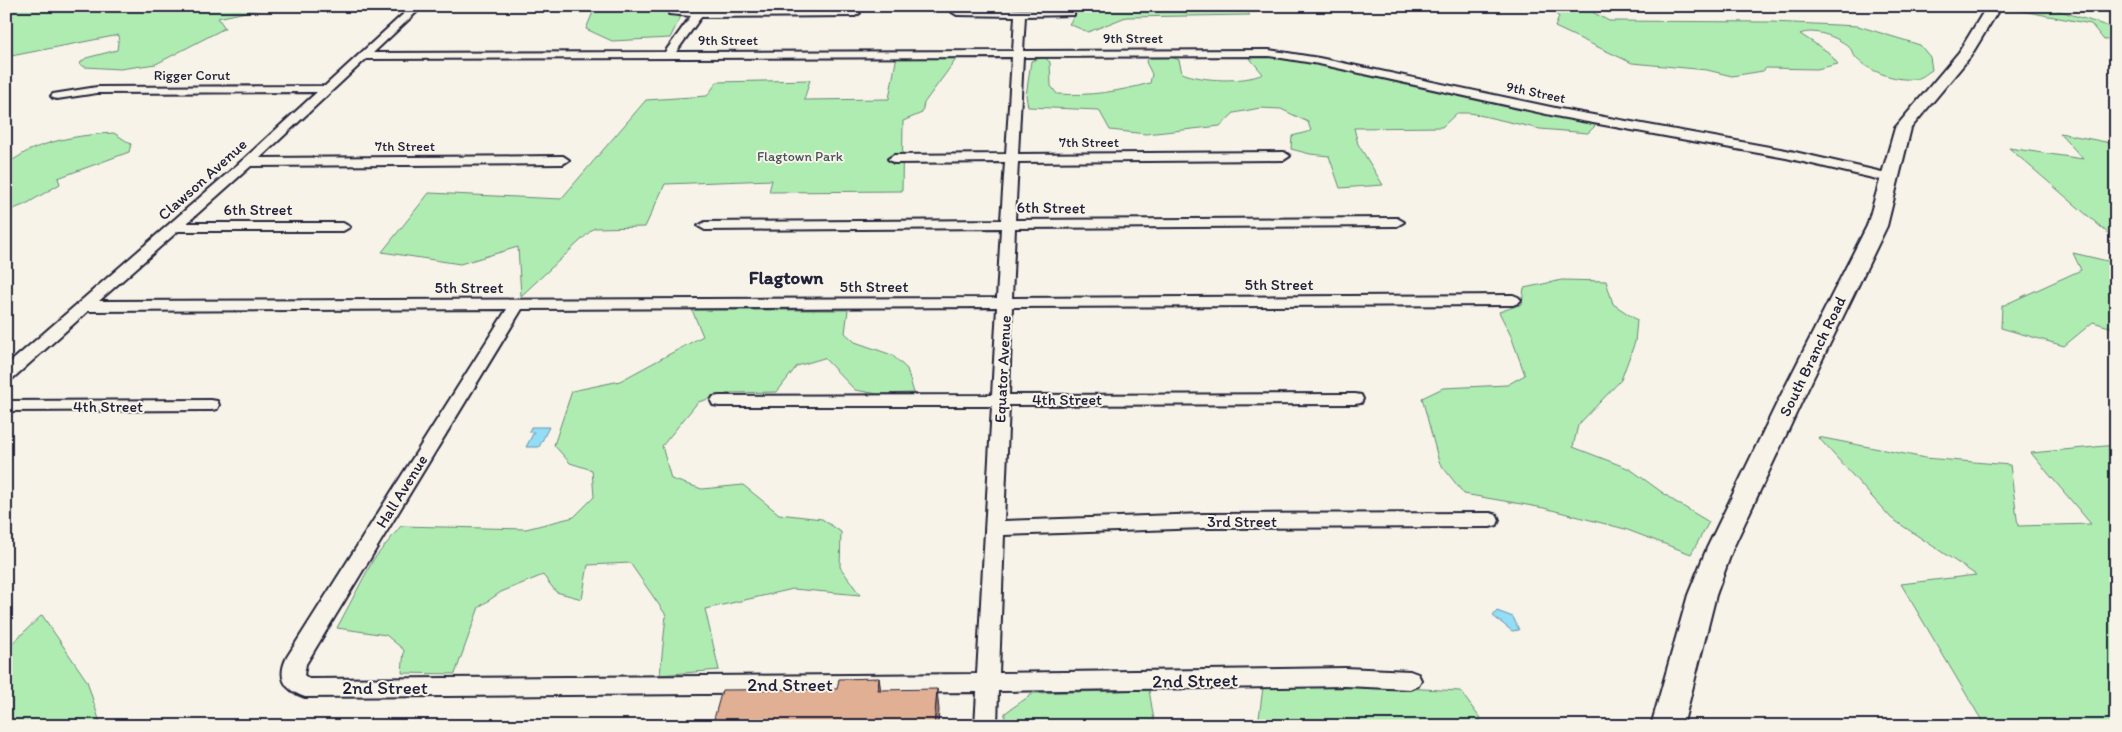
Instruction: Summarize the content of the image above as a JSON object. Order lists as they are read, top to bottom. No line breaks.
{"streets":{"street":["9th Street","Rigger Corut","7th Street","Clawson Avenue","6th Street","5th Street","South Branch Road","Equator Avenue","4th Street","Hall Avenue","3rd Street","2nd Street"]},"crossings":[["9th Street","Clawson Avenue"],["9th Street","South Branch Road"],["9th Street","Equator Avenue"],["Rigger Corut","Clawson Avenue"],["7th Street","Clawson Avenue"],["7th Street","Equator Avenue"],["Clawson Avenue","6th Street"],["Clawson Avenue","5th Street"],["6th Street","Equator Avenue"],["5th Street","Equator Avenue"],["5th Street","Hall Avenue"],["Equator Avenue","4th Street"],["Equator Avenue","3rd Street"],["Equator Avenue","2nd Street"],["Hall Avenue","2nd Street"]],"districts":["Flagtown"],"parks":["Flagtown Park"]}
